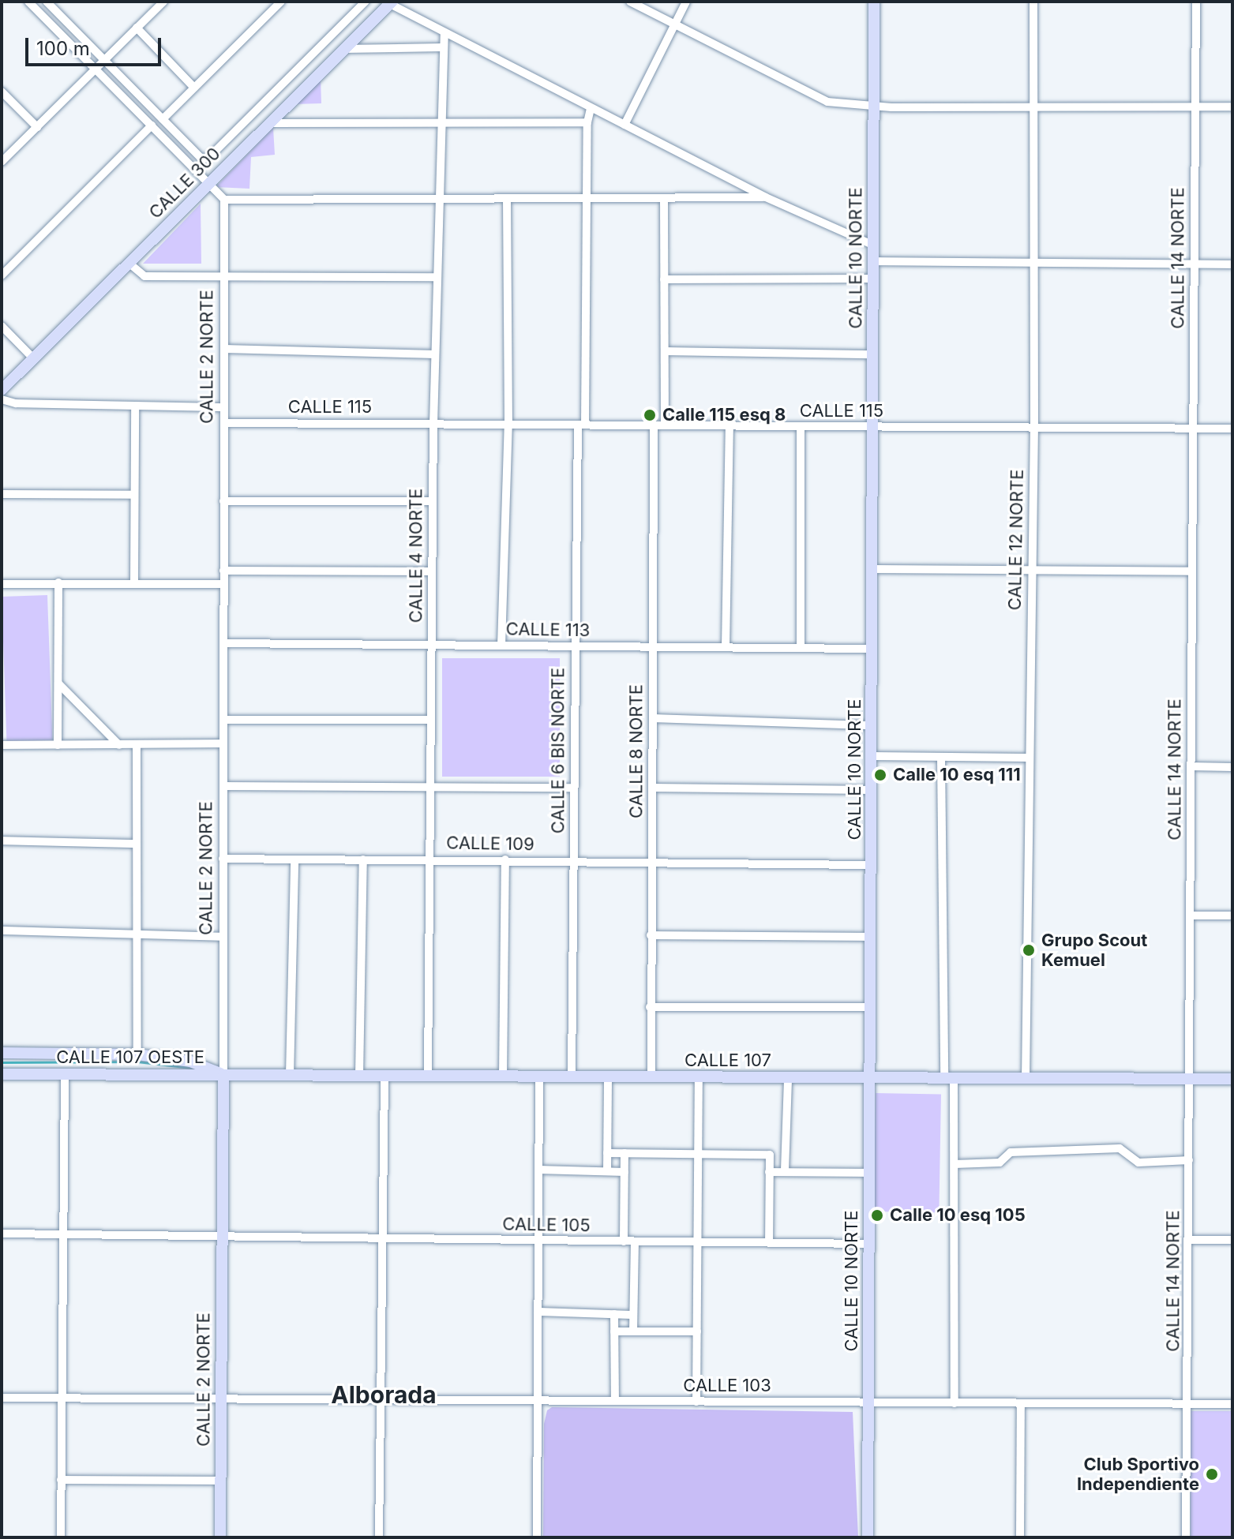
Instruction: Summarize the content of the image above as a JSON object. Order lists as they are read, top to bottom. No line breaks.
{"streets":{"street":["CALLE 300","CALLE 10 NORTE","CALLE 14 NORTE","CALLE 2 NORTE","CALLE 115","CALLE 12 NORTE","CALLE 4 NORTE","CALLE 113","CALLE 6 BIS NORTE","CALLE 8 NORTE","CALLE 109","CALLE 107 OESTE","CALLE 107","CALLE 105","CALLE 103"]},"crossings":[["CALLE 10 NORTE","CALLE 115"],["CALLE 10 NORTE","CALLE 113"],["CALLE 10 NORTE","CALLE 109"],["CALLE 10 NORTE","CALLE 107"],["CALLE 10 NORTE","CALLE 105"],["CALLE 10 NORTE","CALLE 103"],["CALLE 14 NORTE","CALLE 115"],["CALLE 14 NORTE","CALLE 107"],["CALLE 14 NORTE","CALLE 103"],["CALLE 2 NORTE","CALLE 115"],["CALLE 2 NORTE","CALLE 113"],["CALLE 2 NORTE","CALLE 109"],["CALLE 2 NORTE","CALLE 107 OESTE"],["CALLE 2 NORTE","CALLE 107"],["CALLE 2 NORTE","CALLE 105"],["CALLE 2 NORTE","CALLE 103"],["CALLE 115","CALLE 12 NORTE"],["CALLE 115","CALLE 4 NORTE"],["CALLE 115","CALLE 6 BIS NORTE"],["CALLE 115","CALLE 8 NORTE"],["CALLE 12 NORTE","CALLE 107"],["CALLE 4 NORTE","CALLE 113"],["CALLE 4 NORTE","CALLE 109"],["CALLE 4 NORTE","CALLE 107"],["CALLE 113","CALLE 6 BIS NORTE"],["CALLE 113","CALLE 8 NORTE"],["CALLE 6 BIS NORTE","CALLE 109"],["CALLE 6 BIS NORTE","CALLE 107"],["CALLE 8 NORTE","CALLE 109"],["CALLE 8 NORTE","CALLE 107"],["CALLE 107 OESTE","CALLE 107"]],"districts":["Alborada"],"places":["Calle 115 esq 8","Calle 10 esq 111","Grupo Scout Kemuel","Calle 10 esq 105","Club Sportivo Independiente"],"scale_bar":"100 m"}
